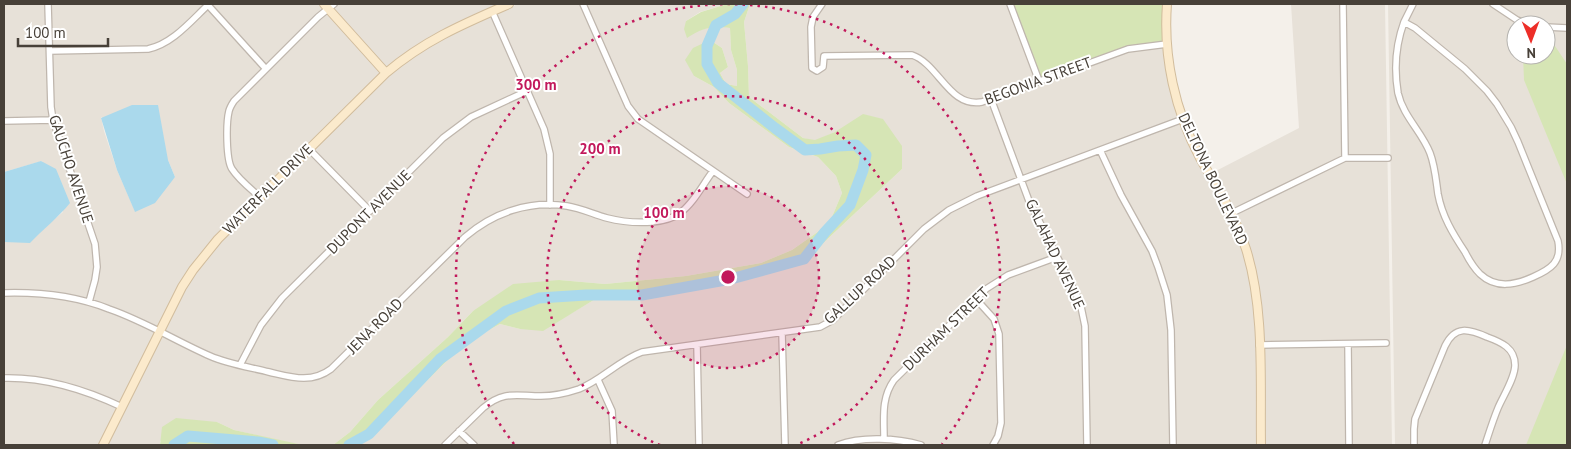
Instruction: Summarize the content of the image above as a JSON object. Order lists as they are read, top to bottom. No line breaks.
{"streets":{"street":["BEGONIA STREET","GAUCHO AVENUE","DELTONA BOULEVARD","WATERFALL DRIVE","DUPONT AVENUE","GALAHAD AVENUE","GALLUP ROAD","JENA ROAD","DURHAM STREET"]},"crossings":[["BEGONIA STREET","DELTONA BOULEVARD"],["BEGONIA STREET","GALAHAD AVENUE"],["GAUCHO AVENUE","JENA ROAD"],["DELTONA BOULEVARD","GALLUP ROAD"],["WATERFALL DRIVE","JENA ROAD"],["DUPONT AVENUE","JENA ROAD"],["GALAHAD AVENUE","GALLUP ROAD"],["GALAHAD AVENUE","DURHAM STREET"]],"scale_bar":"100 m","north":"bottom","rings":["300 m","200 m","100 m"]}
